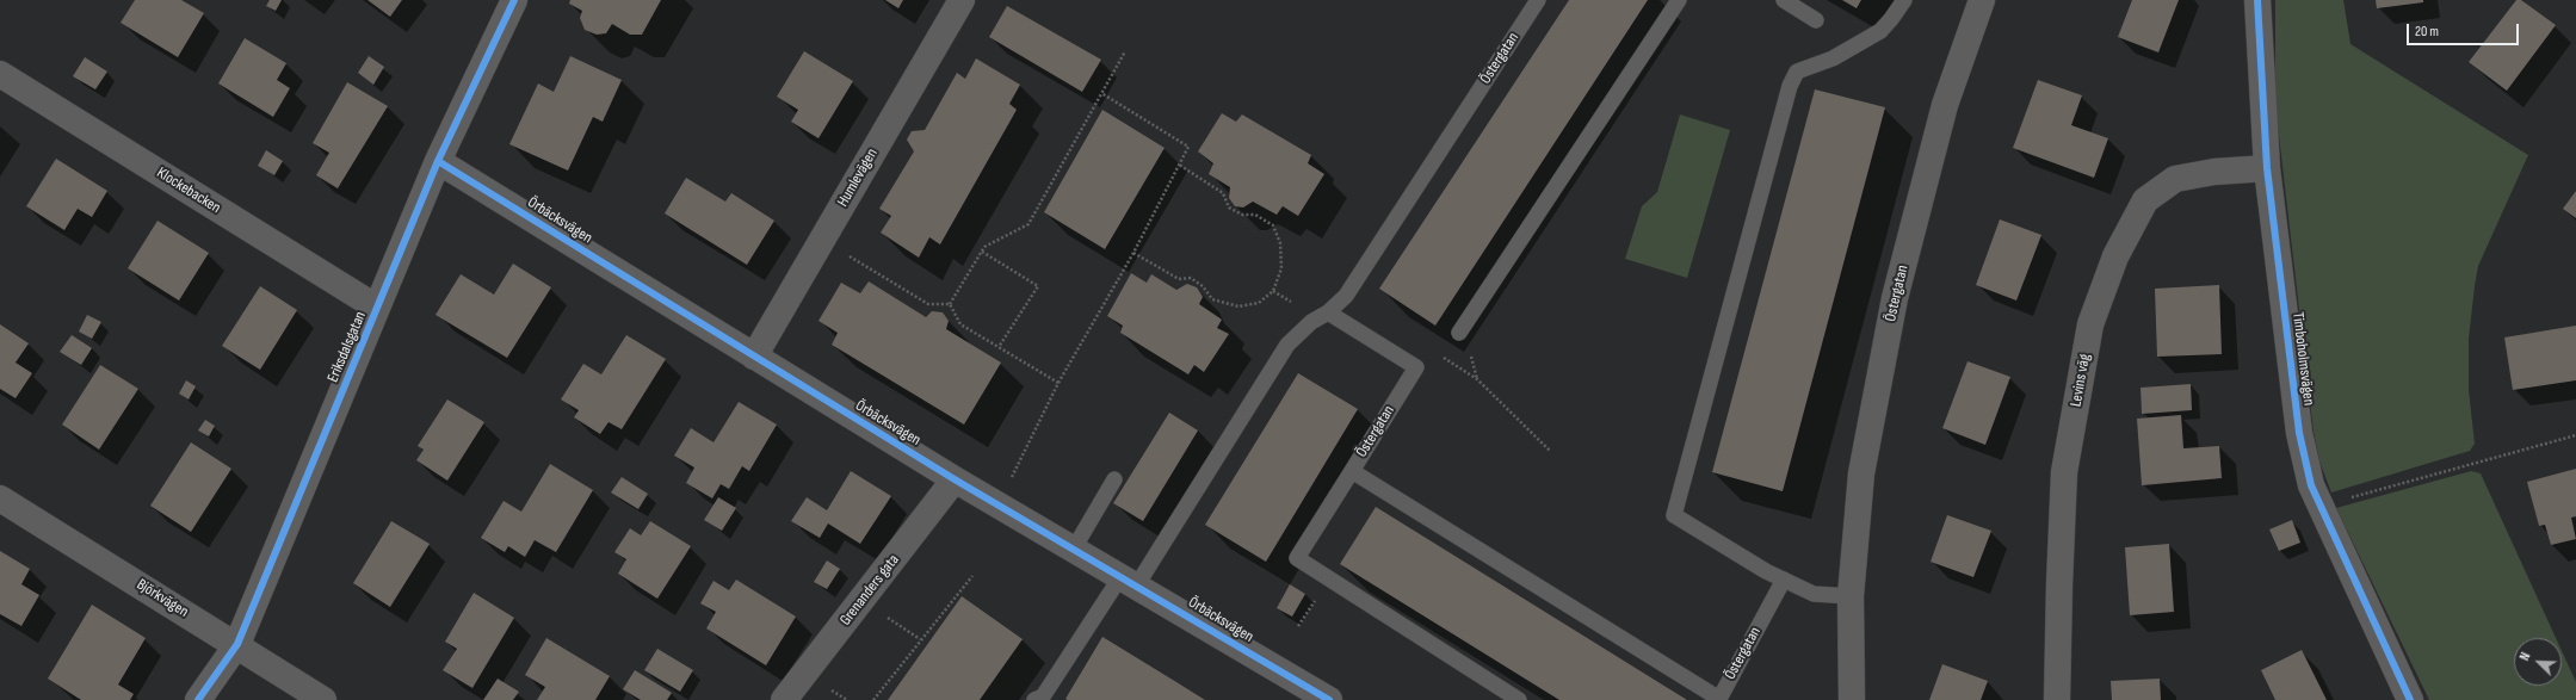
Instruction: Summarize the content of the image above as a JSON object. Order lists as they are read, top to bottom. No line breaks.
{"streets":{"street":["Östergatan","Humlevägen","Klockebacken","Örbäcksvägen","Eriksdalsgatan","Timboholmsvägen","Levins väg","Grenanders gata","Björkvägen"]},"crossings":[["Östergatan","Örbäcksvägen"],["Humlevägen","Örbäcksvägen"],["Klockebacken","Eriksdalsgatan"],["Örbäcksvägen","Eriksdalsgatan"],["Örbäcksvägen","Grenanders gata"],["Eriksdalsgatan","Björkvägen"],["Timboholmsvägen","Levins väg"]],"scale_bar":"20 m","north":"top left"}
